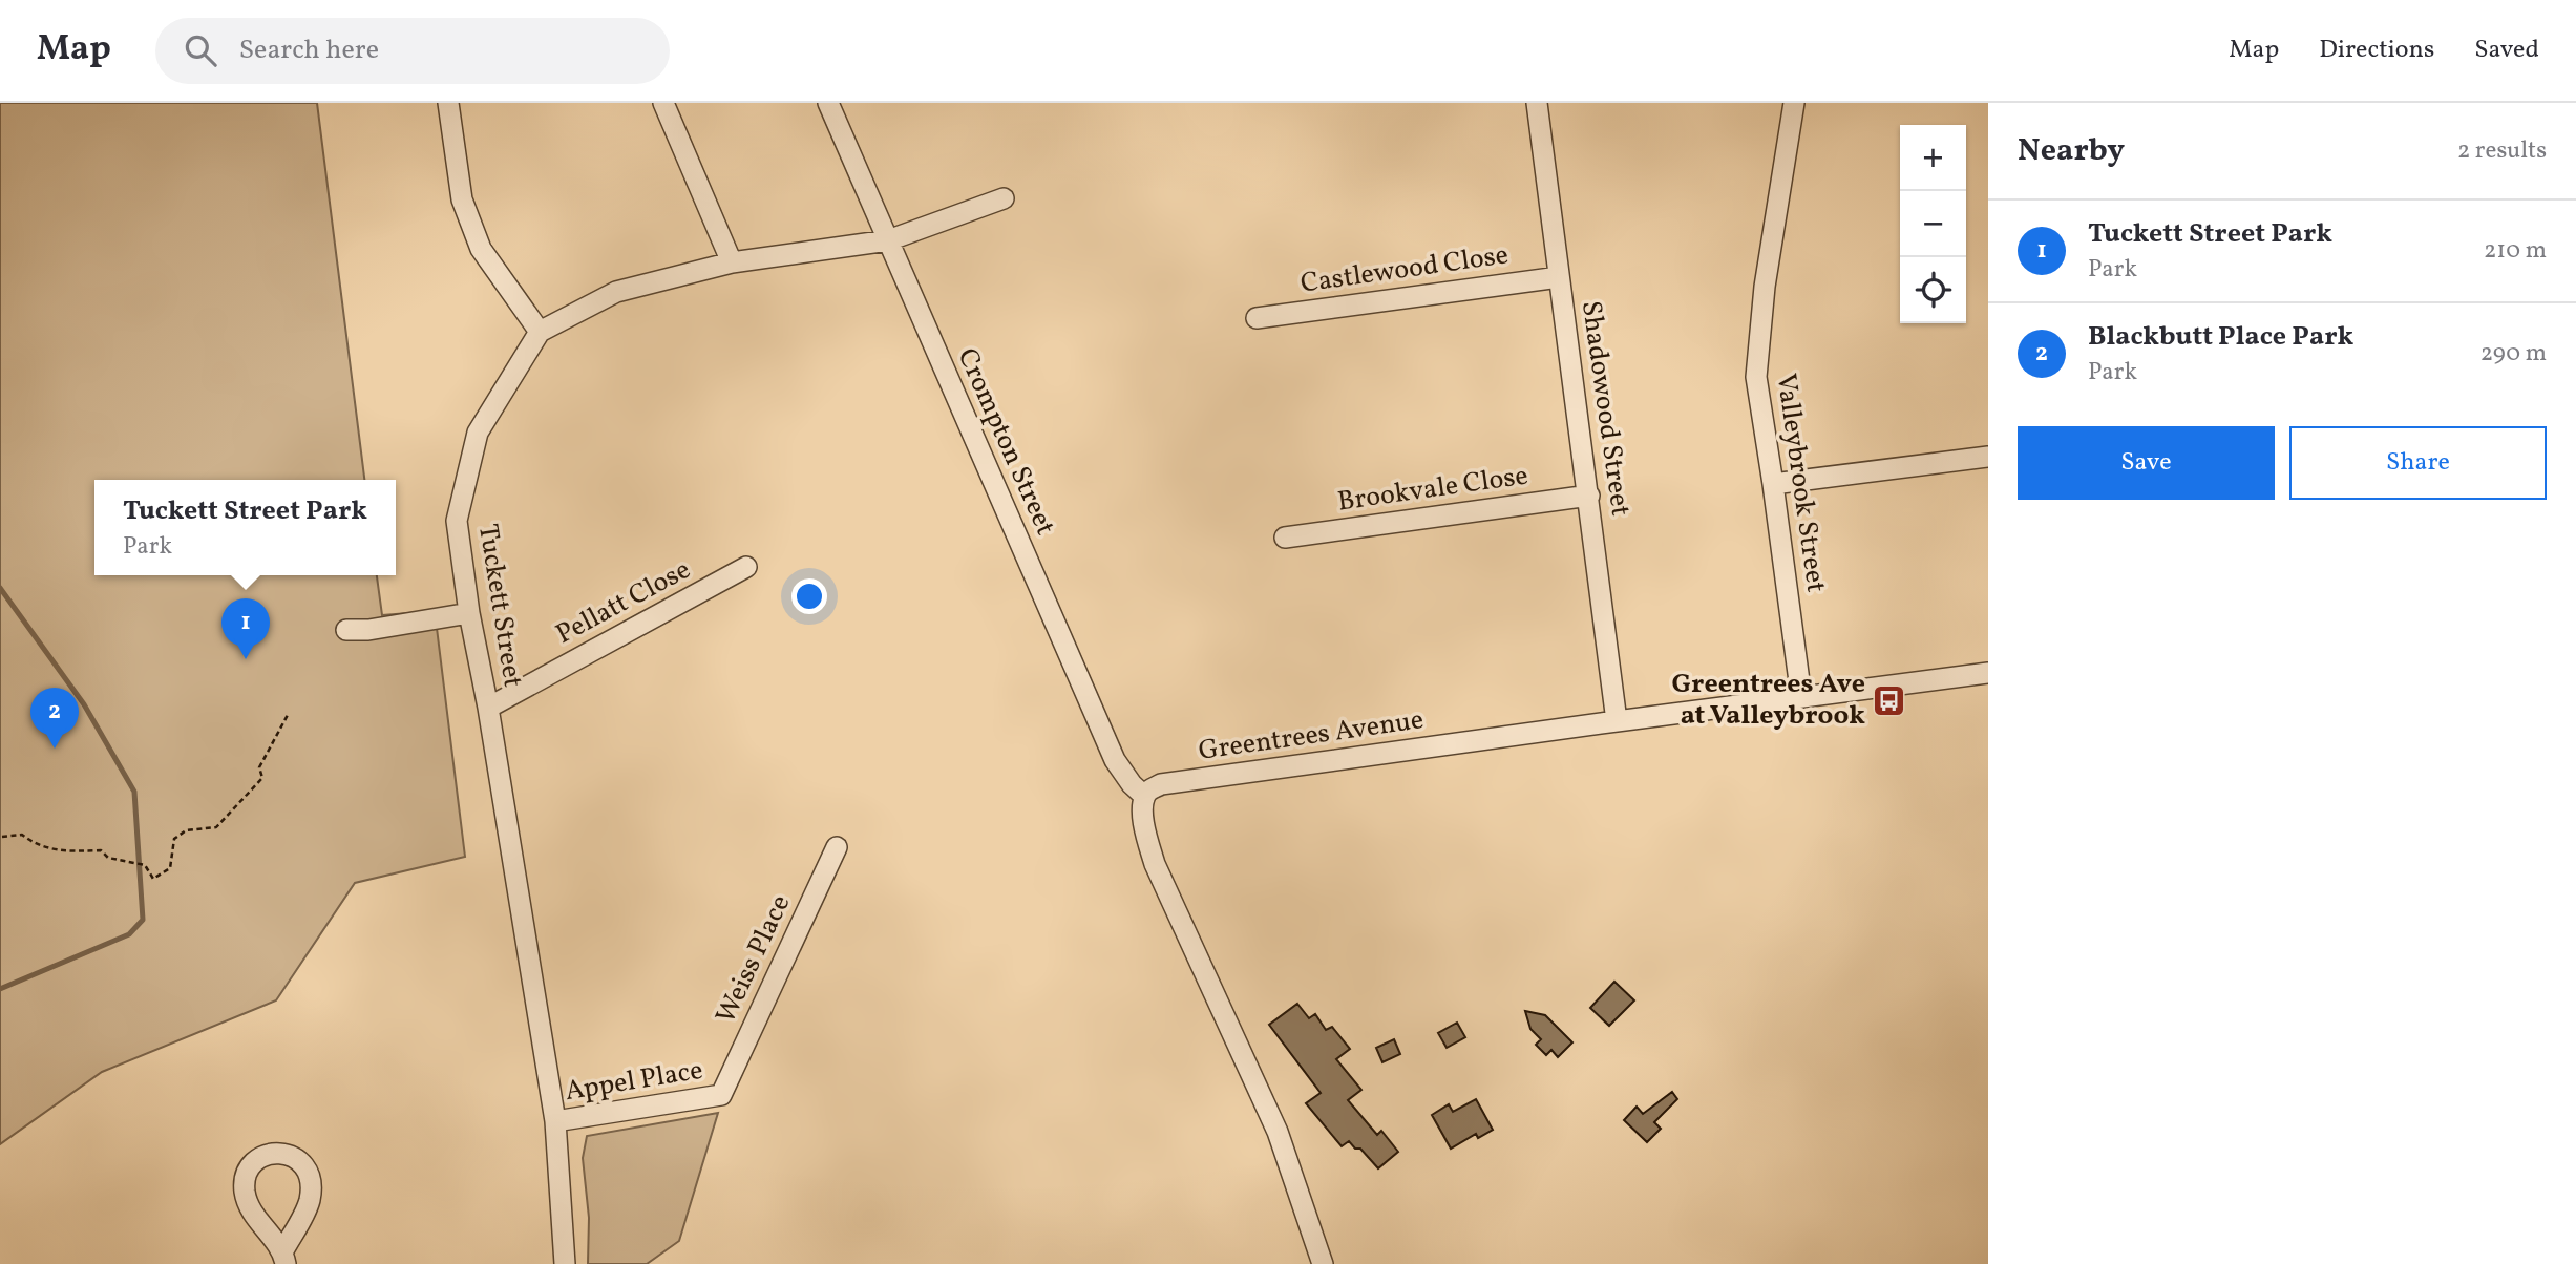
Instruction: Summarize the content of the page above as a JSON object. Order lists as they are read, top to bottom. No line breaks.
{"streets":{"street":["Castlewood Close","Shadowood Street","Crompton Street","Valleybrook Street","Brookvale Close","Pellatt Close","Tuckett Street","Greentrees Avenue","Weiss Place","Appel Place"]},"crossings":[["Castlewood Close","Shadowood Street"],["Shadowood Street","Brookvale Close"],["Shadowood Street","Greentrees Avenue"],["Crompton Street","Greentrees Avenue"],["Valleybrook Street","Greentrees Avenue"],["Pellatt Close","Tuckett Street"],["Tuckett Street","Appel Place"],["Weiss Place","Appel Place"]],"places":{"bus stop":["Greentrees Ave at Valleybrook"]},"page":{"header":"Map","search":"Search here","nav":["Map","Directions","Saved"],"heading":["Nearby","2 results"],"map_buttons":["+","−"],"list":[{"mark":"1","name":"Tuckett Street Park","note":"Park","value":"210 m"},{"mark":"2","name":"Blackbutt Place Park","note":"Park","value":"290 m"}],"buttons":["Save","Share"],"popup":["Tuckett Street Park","Park"],"pins":["1","2"]}}
